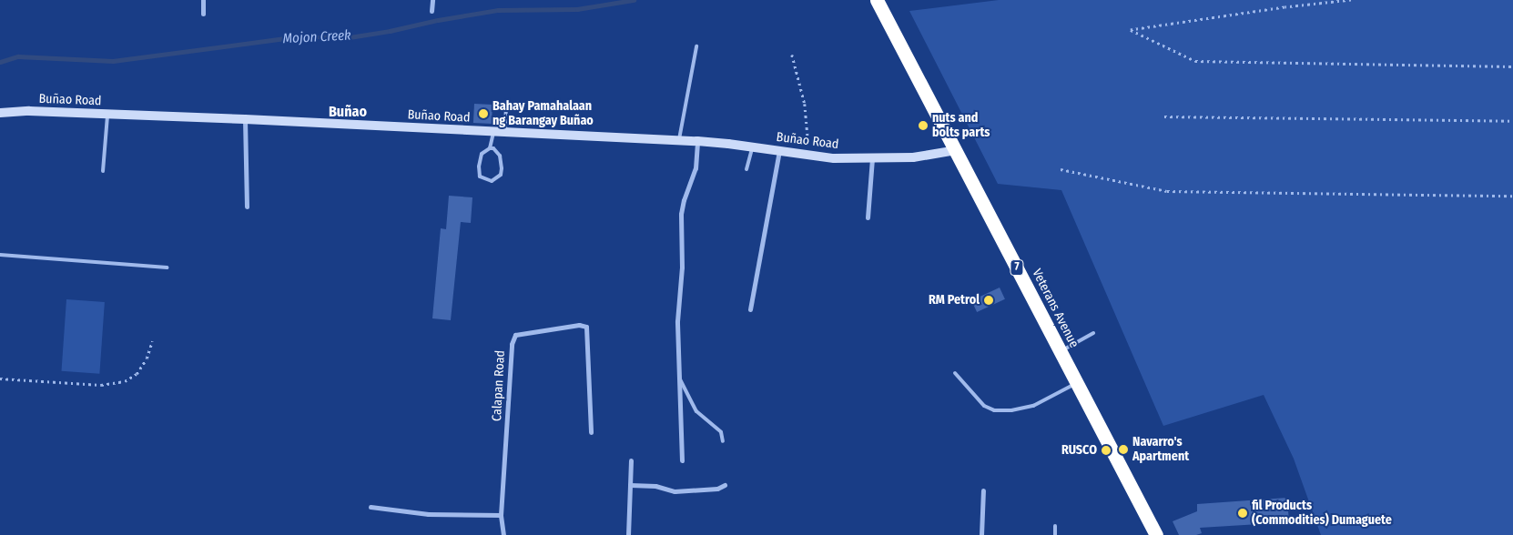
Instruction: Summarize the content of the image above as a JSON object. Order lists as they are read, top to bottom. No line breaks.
{"streets":{"highway":["7","Veterans Avenue"],"street":["Buñao Road","Calapan Road"]},"crossings":[["Buñao Road","Veterans Avenue"]],"districts":["Buñao"],"water":["Mojon Creek"],"places":["Bahay Pamahalaan ng Barangay Buñao","nuts and bolts parts","RM Petrol","Navarro's Apartment","RUSCO","fil Products (Commodities) Dumaguete"]}
